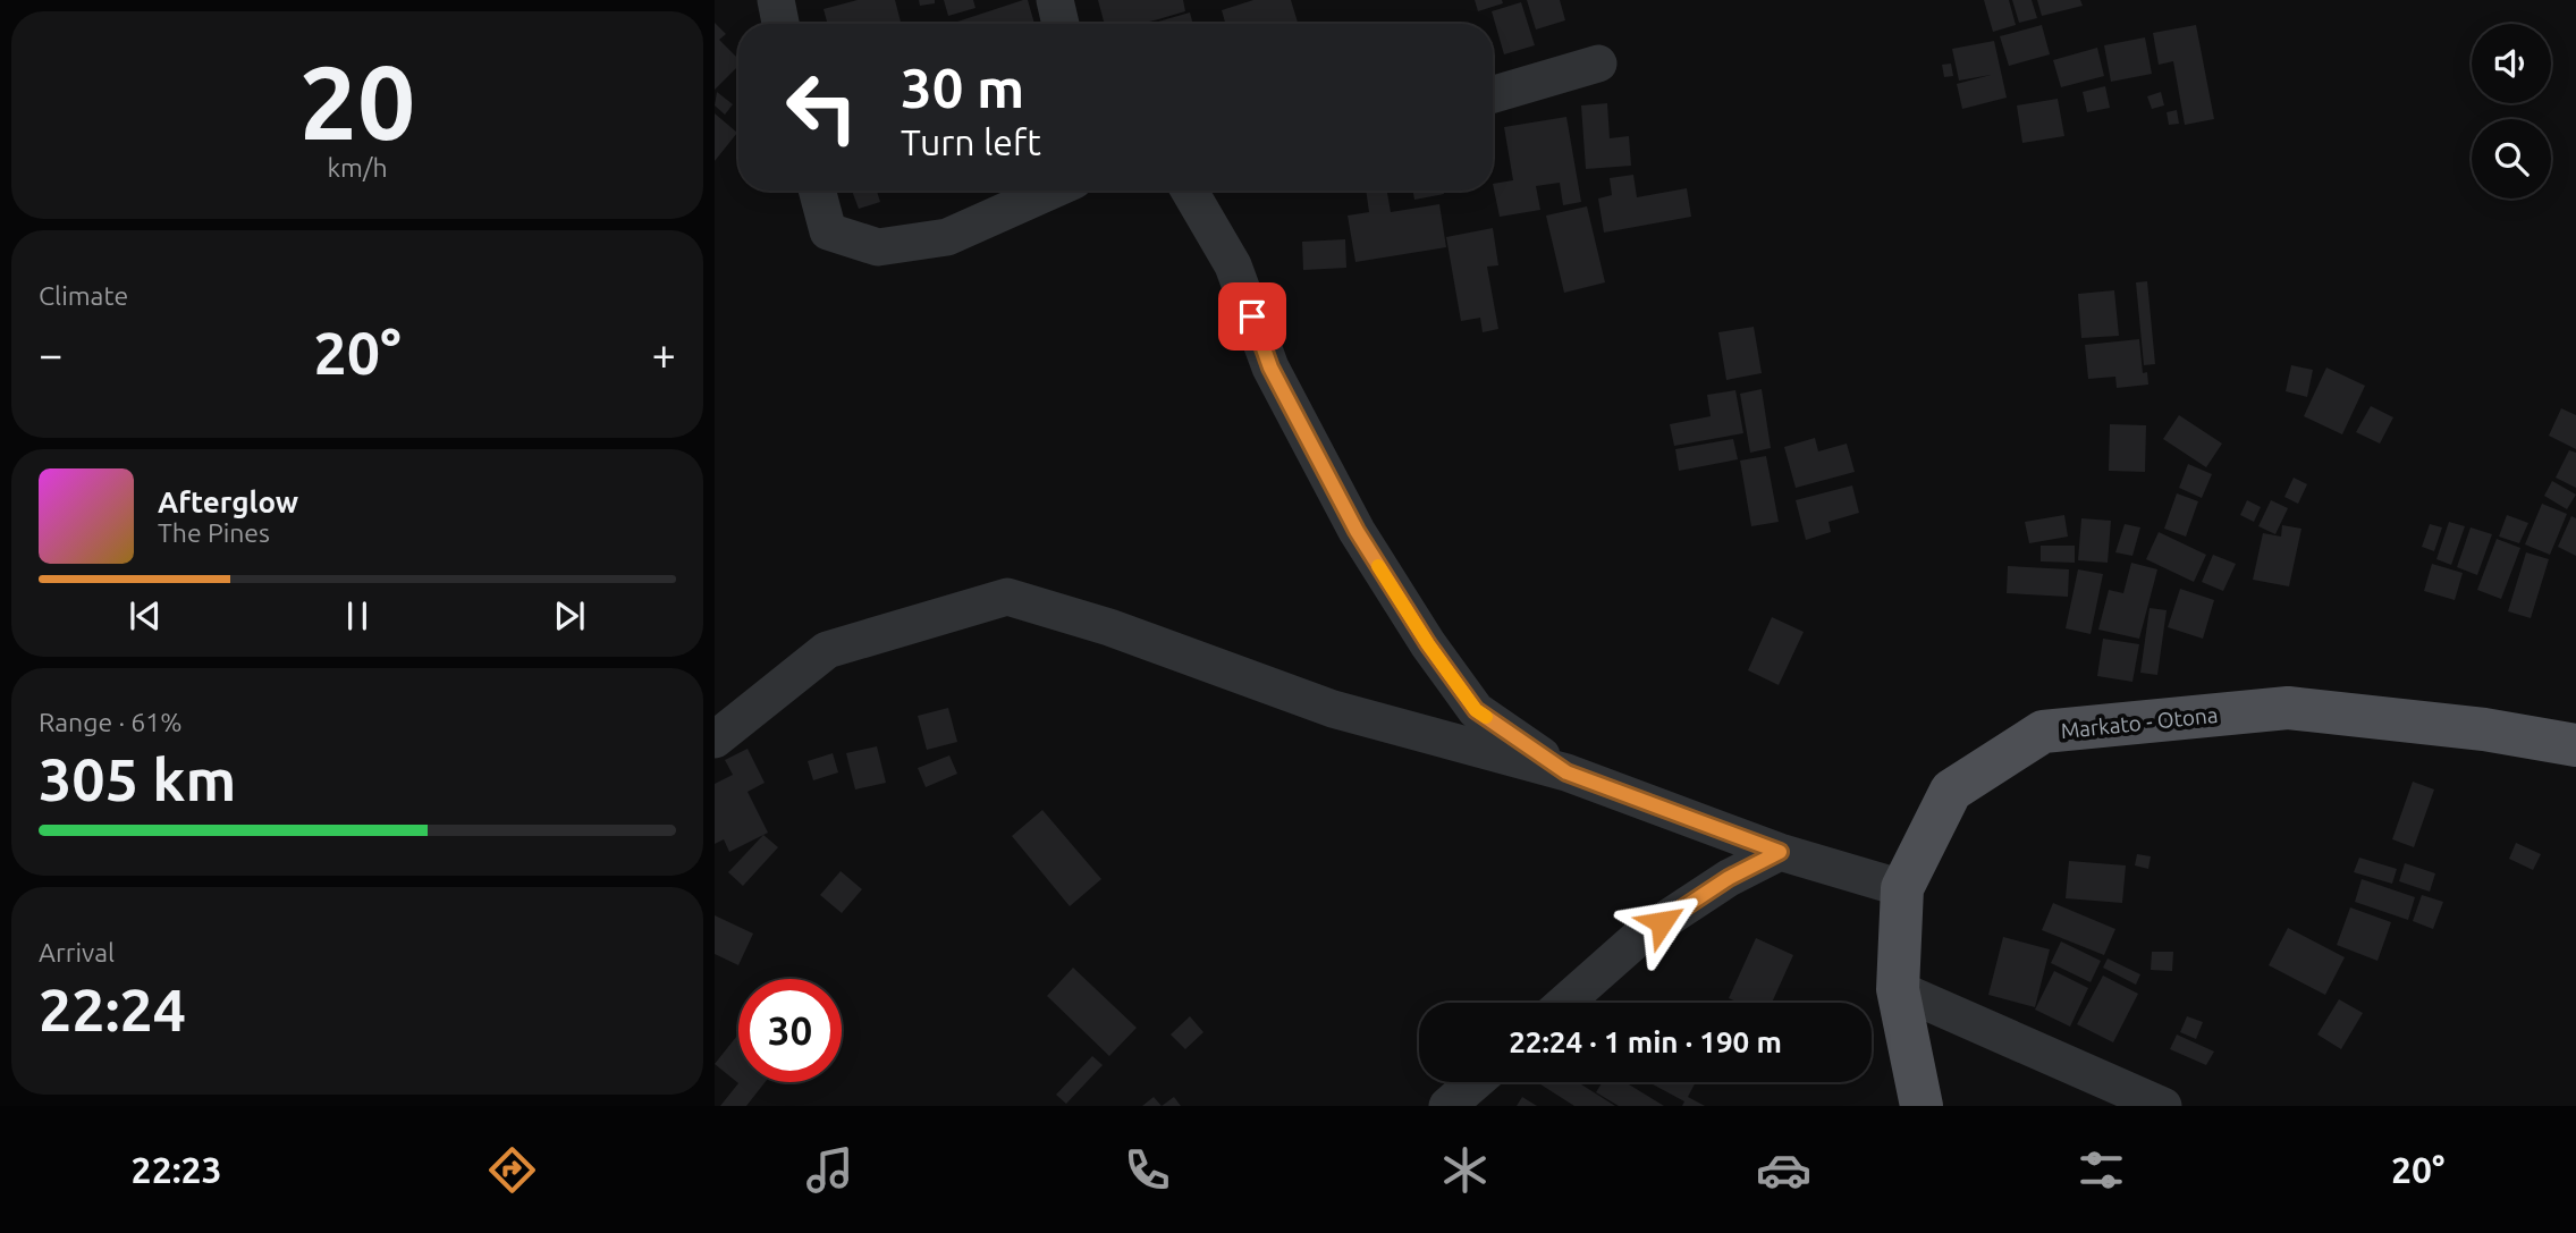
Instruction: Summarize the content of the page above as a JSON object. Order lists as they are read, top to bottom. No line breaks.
{"streets":{"main road":["Markato - Otona"]},"page":{"tile":[["20","km/h"],"Climate",["Range · 61%","305 km"],["Arrival","22:24"]],"turn":["30 m","Turn left"],"heat":["−","20°","+"],"song":["Afterglow","The Pines"],"limit":"30","trip":"22:24 · 1 min · 190 m","tabs":["22:23","20°"]}}
